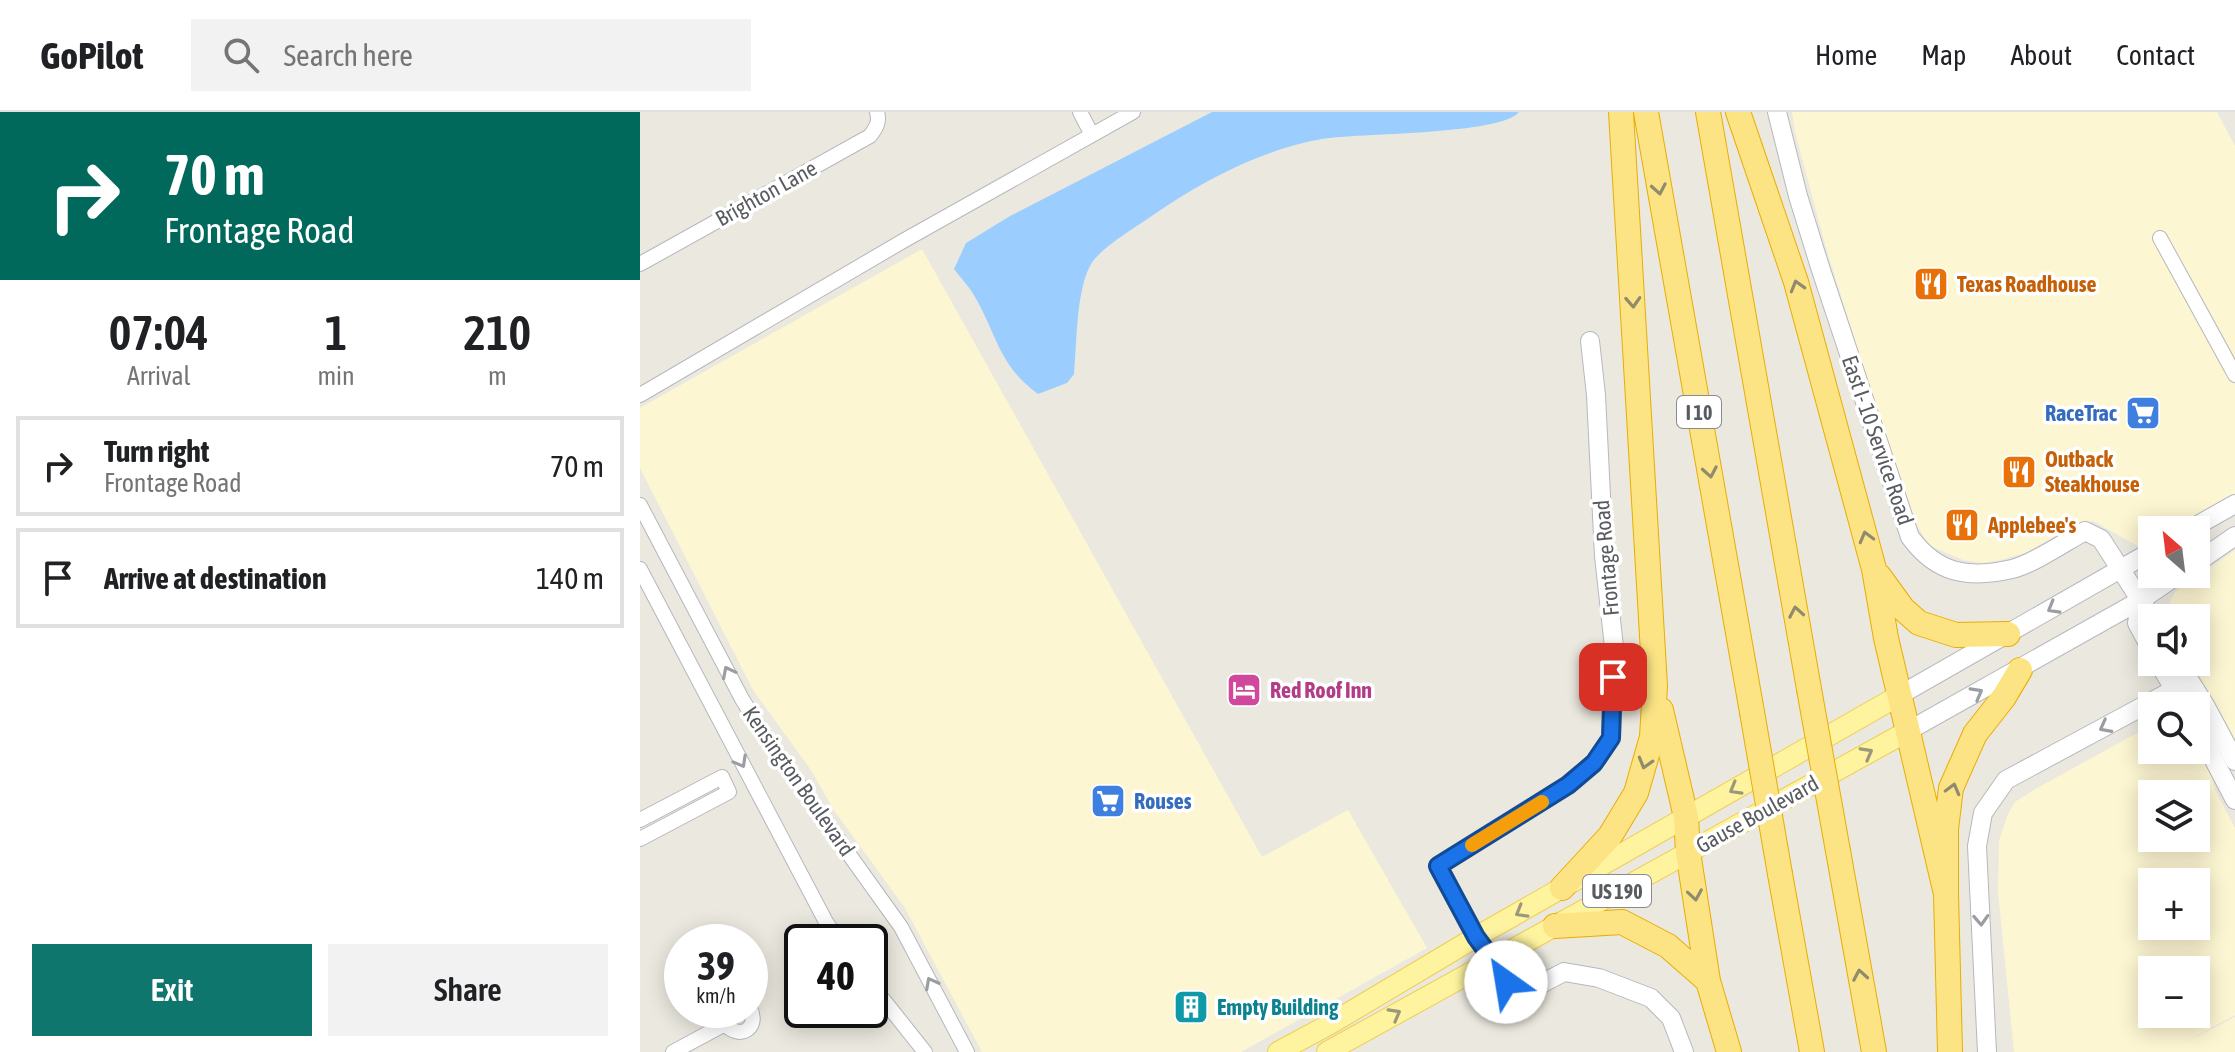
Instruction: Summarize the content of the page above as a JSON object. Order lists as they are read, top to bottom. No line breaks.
{"streets":{"highway":["I 10"],"main road":["Gause Boulevard","US 190"],"street":["Brighton Lane","East I- 10 Service Road","Frontage Road","Kensington Boulevard"]},"crossings":[["East I- 10 Service Road","Gause Boulevard"],["Frontage Road","Gause Boulevard"]],"places":{"restaurant":["Texas Roadhouse","Outback Steakhouse","Applebee's"],"supermarket":["RaceTrac","Rouses"],"hotel":["Red Roof Inn"],"building":["Empty Building"]},"north":"top left","page":{"header":"GoPilot","search":"Search here","nav":["Home","Map","About","Contact"],"turn":["70 m","Frontage Road"],"eta":["07:04","Arrival","1","min","210","m"],"list":[{"name":"Turn right","note":"Frontage Road","value":"70 m"},{"name":"Arrive at destination","value":"140 m"}],"map_buttons":["+","−"],"speed":"39 km/h","limit":"40","buttons":["Exit","Share"]}}
